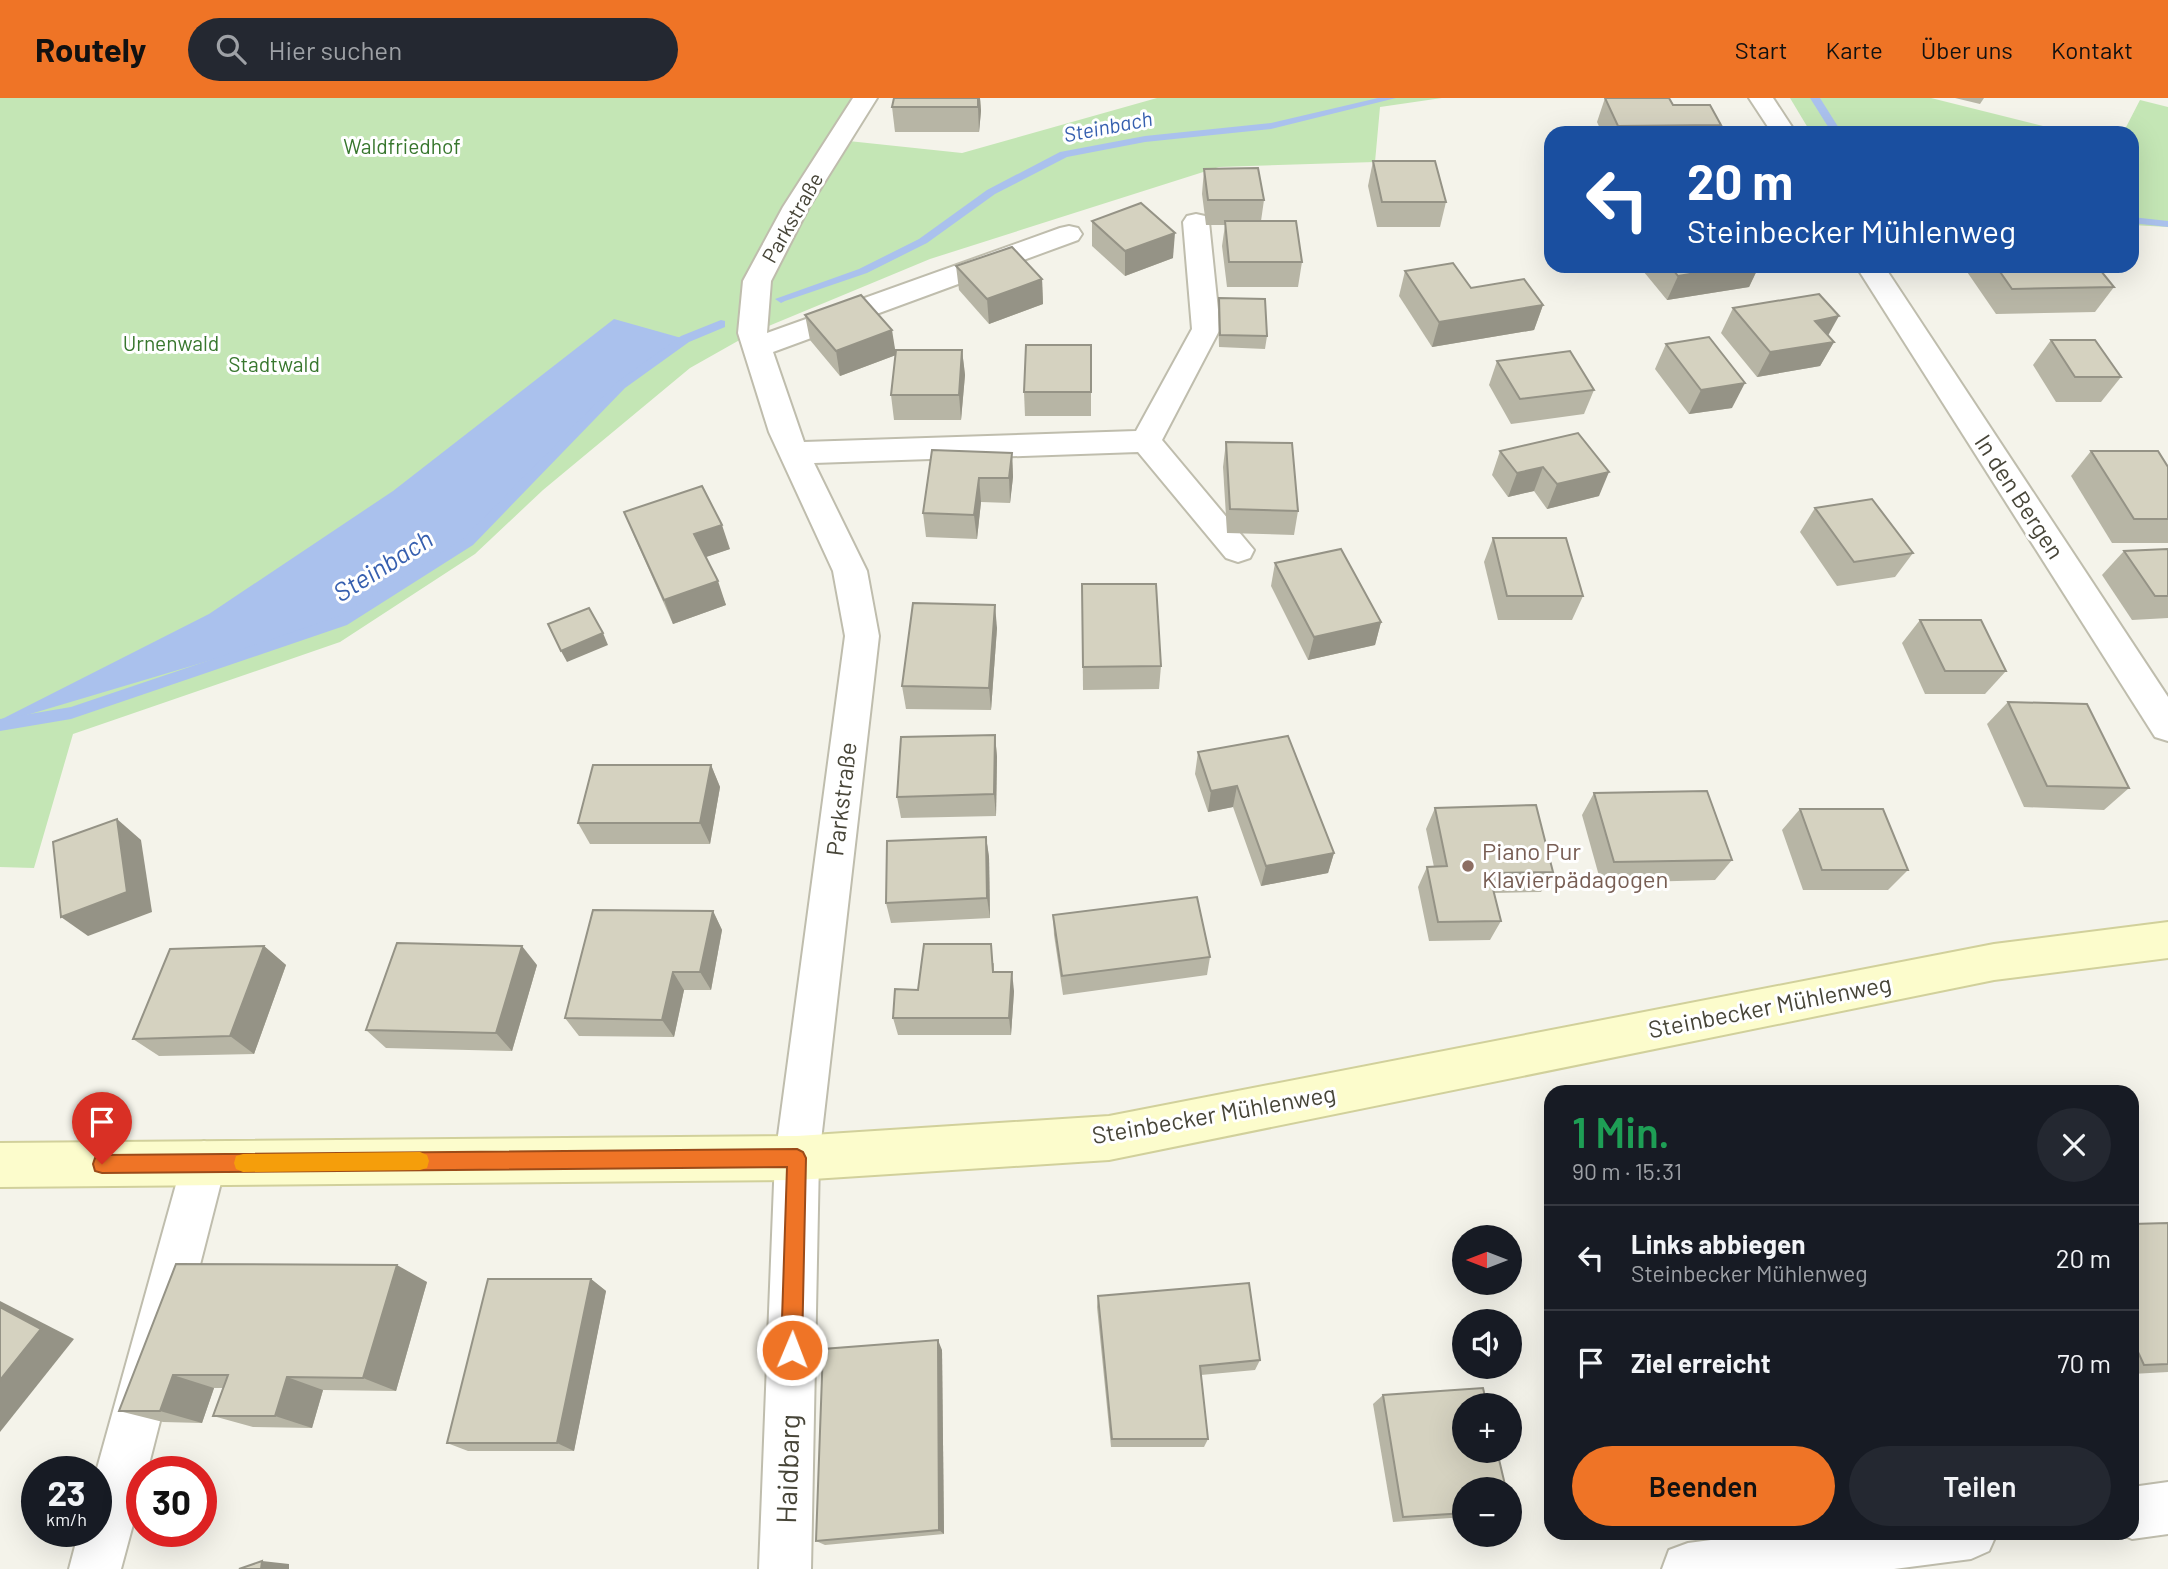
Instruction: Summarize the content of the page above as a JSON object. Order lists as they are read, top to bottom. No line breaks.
{"streets":{"street":["Parkstraße","In den Bergen","Steinbecker Mühlenweg","Haidbarg"]},"crossings":[["Parkstraße","Steinbecker Mühlenweg"],["Parkstraße","Haidbarg"],["Steinbecker Mühlenweg","Haidbarg"]],"water":["Steinbach"],"parks":["Waldfriedhof","Urnenwald","Stadtwald"],"places":["Piano Pur Klavierpädagogen"],"north":"left","page":{"header":"Routely","search":"Hier suchen","nav":["Start","Karte","Über uns","Kontakt"],"turn":["20 m","Steinbecker Mühlenweg"],"heading":["1 Min.","90 m · 15:31"],"list":[{"name":"Links abbiegen","note":"Steinbecker Mühlenweg","value":"20 m"},{"name":"Ziel erreicht","value":"70 m"}],"map_buttons":["+","−"],"buttons":["Beenden","Teilen"],"speed":"23 km/h","limit":"30"}}
